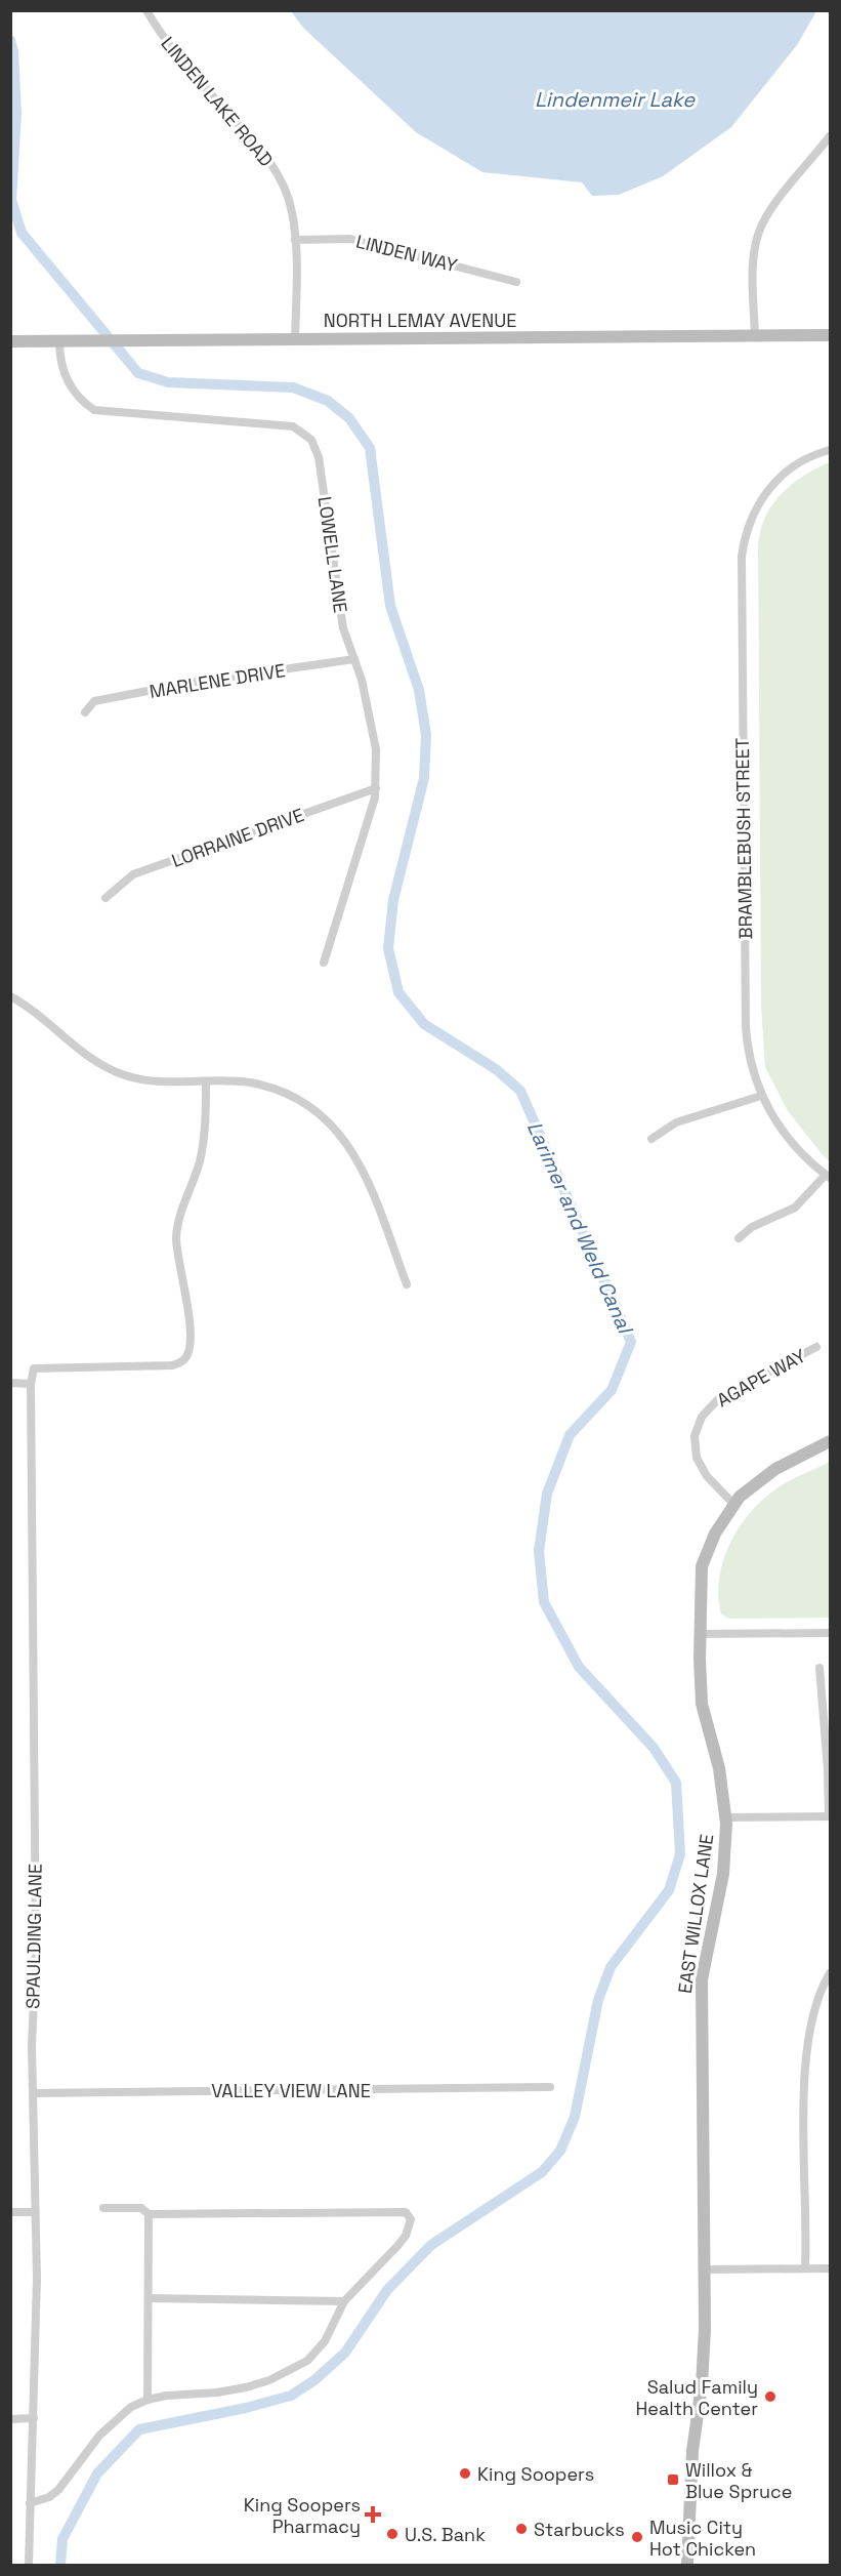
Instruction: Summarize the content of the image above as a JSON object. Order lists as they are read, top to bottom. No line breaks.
{"streets":{"main road":["NORTH LEMAY AVENUE","EAST WILLOX LANE"],"street":["LINDEN LAKE ROAD","LINDEN WAY","LOWELL LANE","MARLENE DRIVE","LORRAINE DRIVE","BRAMBLEBUSH STREET","AGAPE WAY","SPAULDING LANE","VALLEY VIEW LANE"]},"crossings":[["LINDEN LAKE ROAD","LINDEN WAY"],["LINDEN LAKE ROAD","NORTH LEMAY AVENUE"],["NORTH LEMAY AVENUE","LOWELL LANE"],["LOWELL LANE","MARLENE DRIVE"],["LOWELL LANE","LORRAINE DRIVE"],["AGAPE WAY","EAST WILLOX LANE"],["SPAULDING LANE","VALLEY VIEW LANE"]],"water":["Lindenmeir Lake","Larimer and Weld Canal"],"places":{"other":["Salud Family Health Center","King Soopers","Starbucks","U.S. Bank","Music City Hot Chicken"],"transit":["Willox & Blue Spruce"],"health":["King Soopers Pharmacy"]}}
